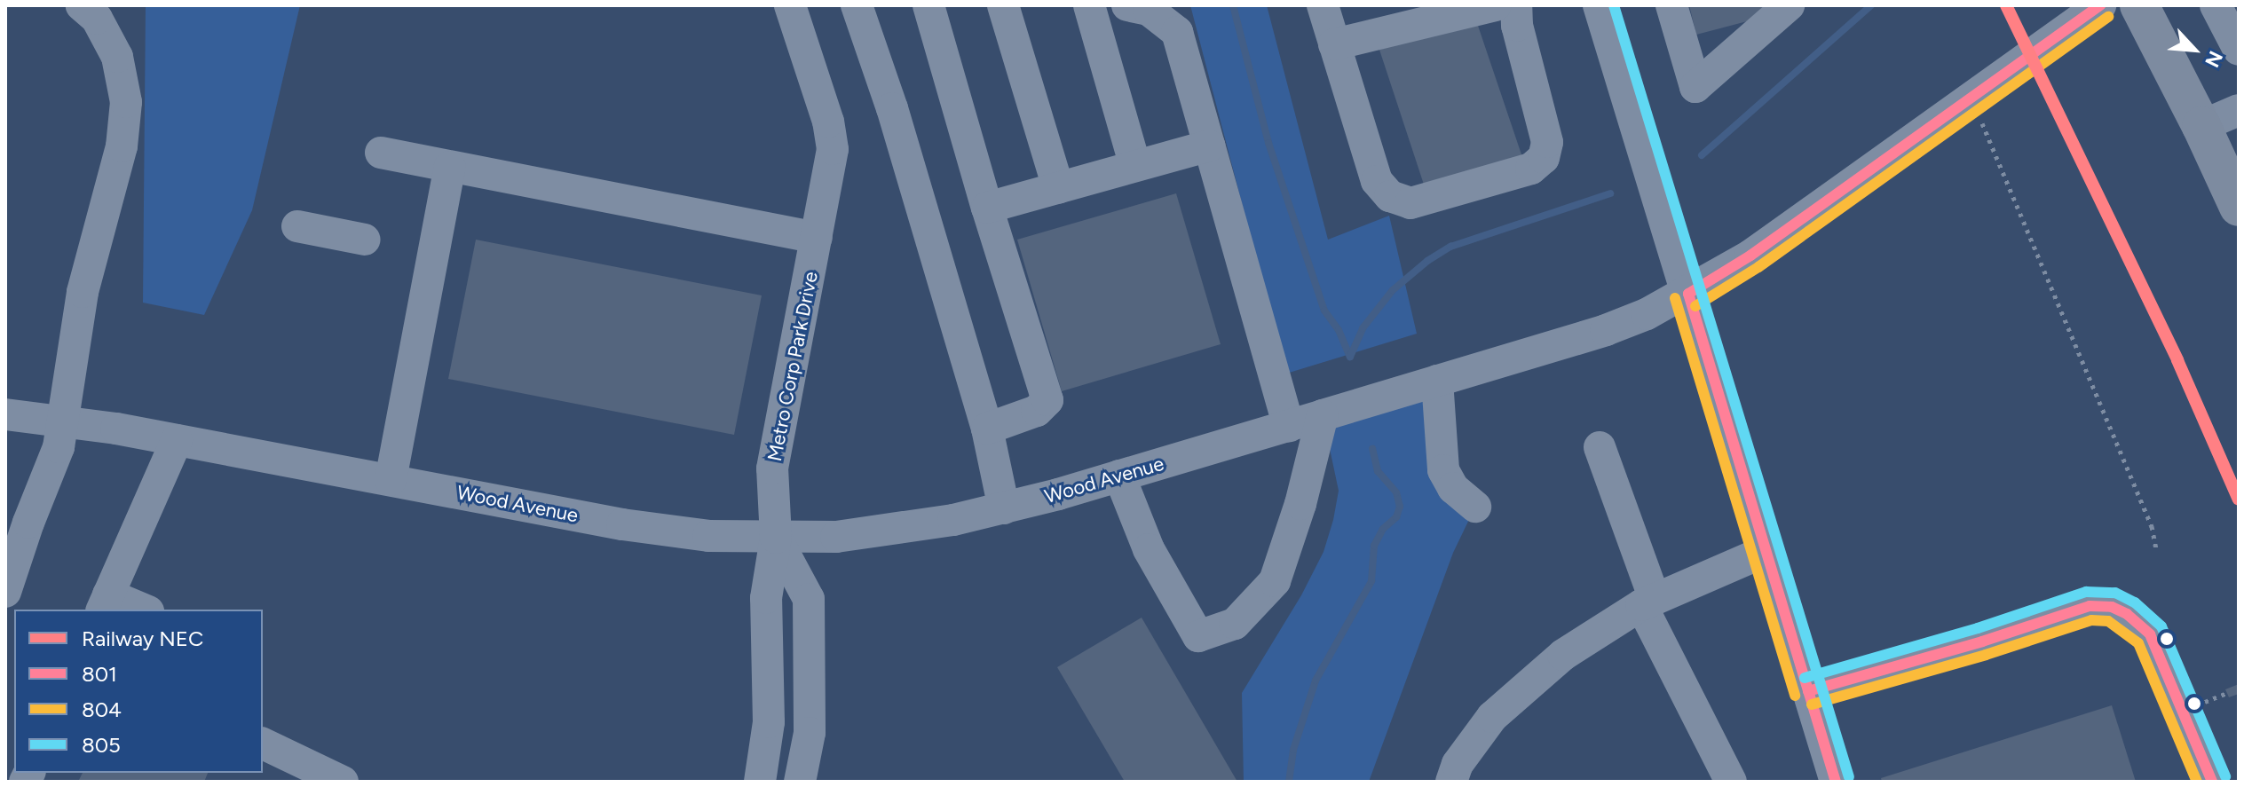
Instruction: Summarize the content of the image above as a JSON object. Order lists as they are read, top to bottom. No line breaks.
{"streets":{"street":["Metro Corp Park Drive","Wood Avenue"]},"crossings":[["Metro Corp Park Drive","Wood Avenue"]],"lines":["rail line NEC","transit line 801","transit line 805","transit line 804"],"legend":["Railway NEC","801","804","805"],"north":"bottom right"}
